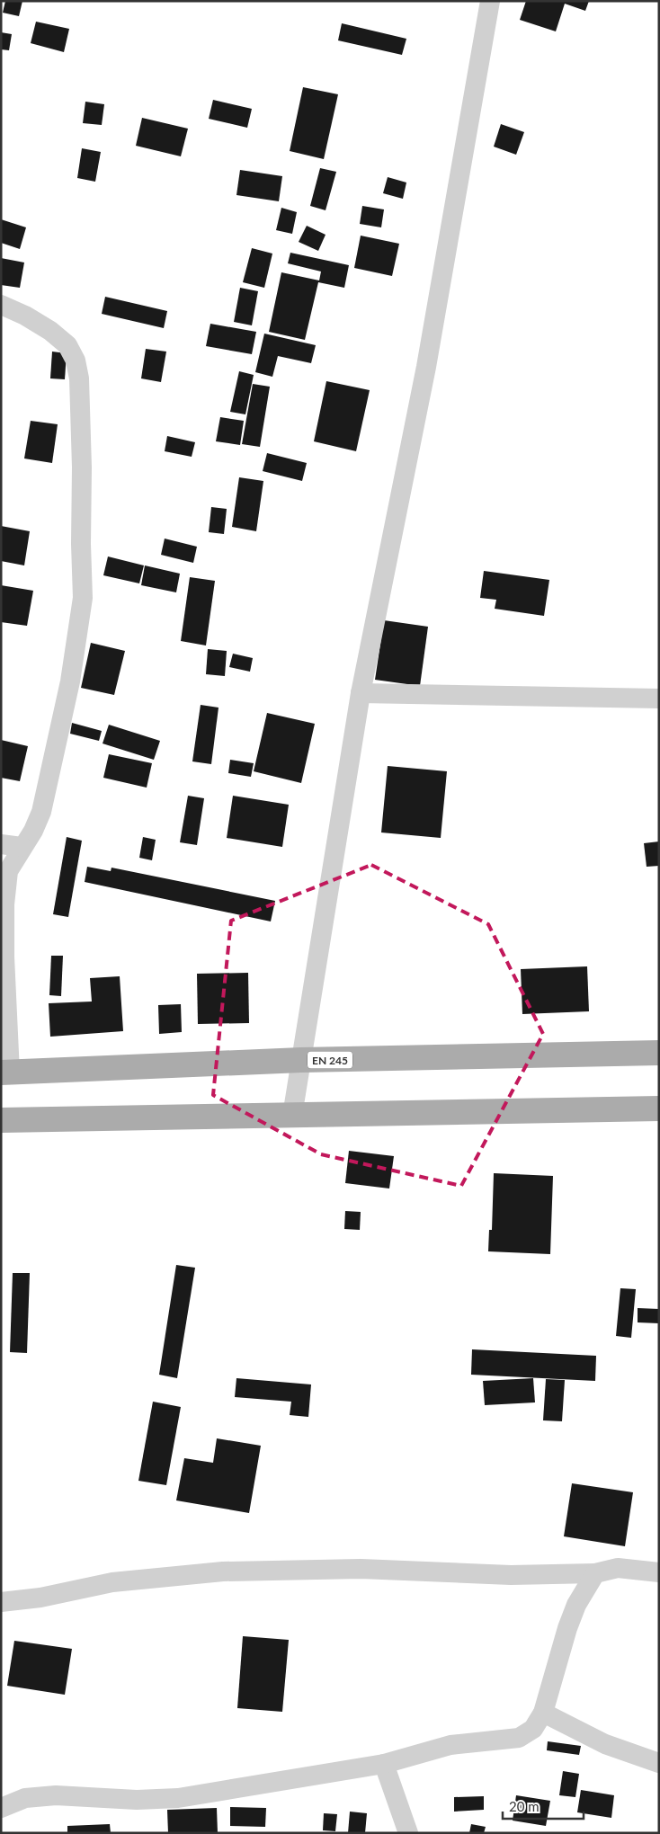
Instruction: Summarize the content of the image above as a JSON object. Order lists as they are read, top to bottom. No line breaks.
{"streets":{"main road":["EN 245"]},"scale_bar":"20 m"}
